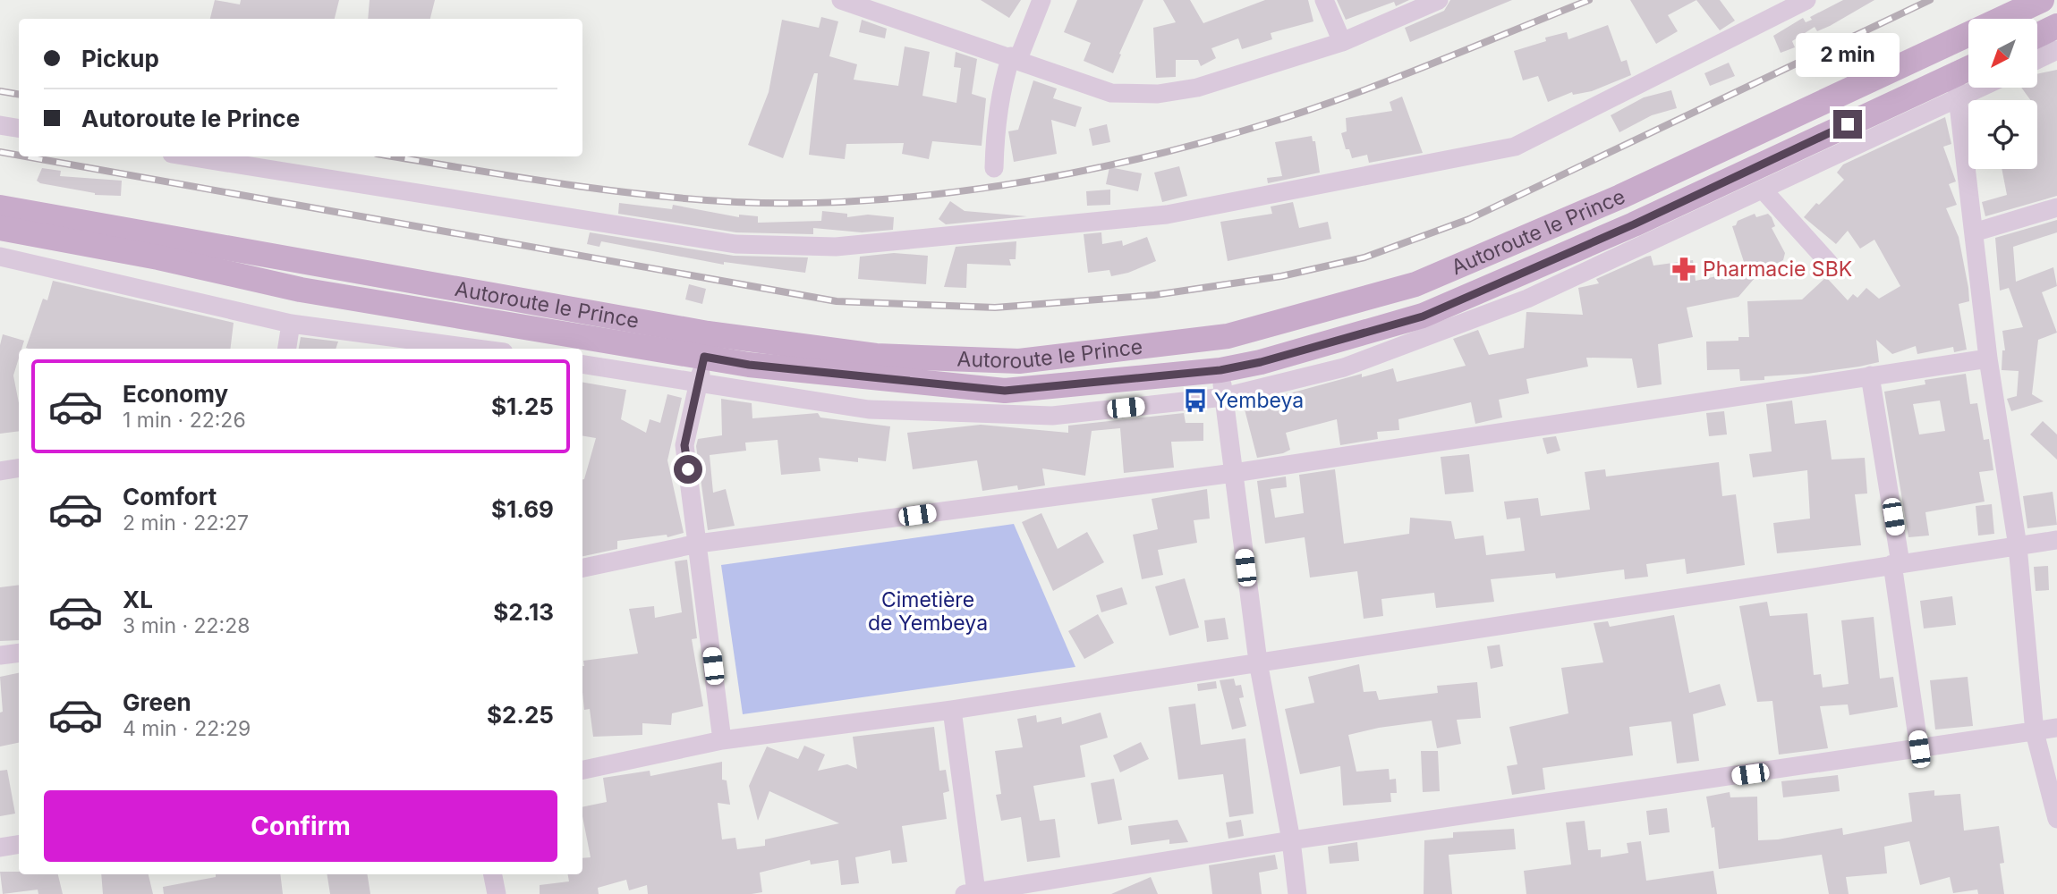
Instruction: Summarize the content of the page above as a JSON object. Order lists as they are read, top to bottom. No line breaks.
{"streets":{"main road":["Autoroute le Prince"]},"parks":["Cimetière de Yembeya"],"places":{"pharmacy":["Pharmacie SBK"],"bus stop":["Yembeya"]},"north":"bottom left","page":{"banner":["Pickup","Autoroute le Prince"],"bubble":"2 min","list":[{"name":"Economy","note":"1 min · 22:26","value":"$1.25"},{"name":"Comfort","note":"2 min · 22:27","value":"$1.69"},{"name":"XL","note":"3 min · 22:28","value":"$2.13"},{"name":"Green","note":"4 min · 22:29","value":"$2.25"}],"buttons":"Confirm"}}
